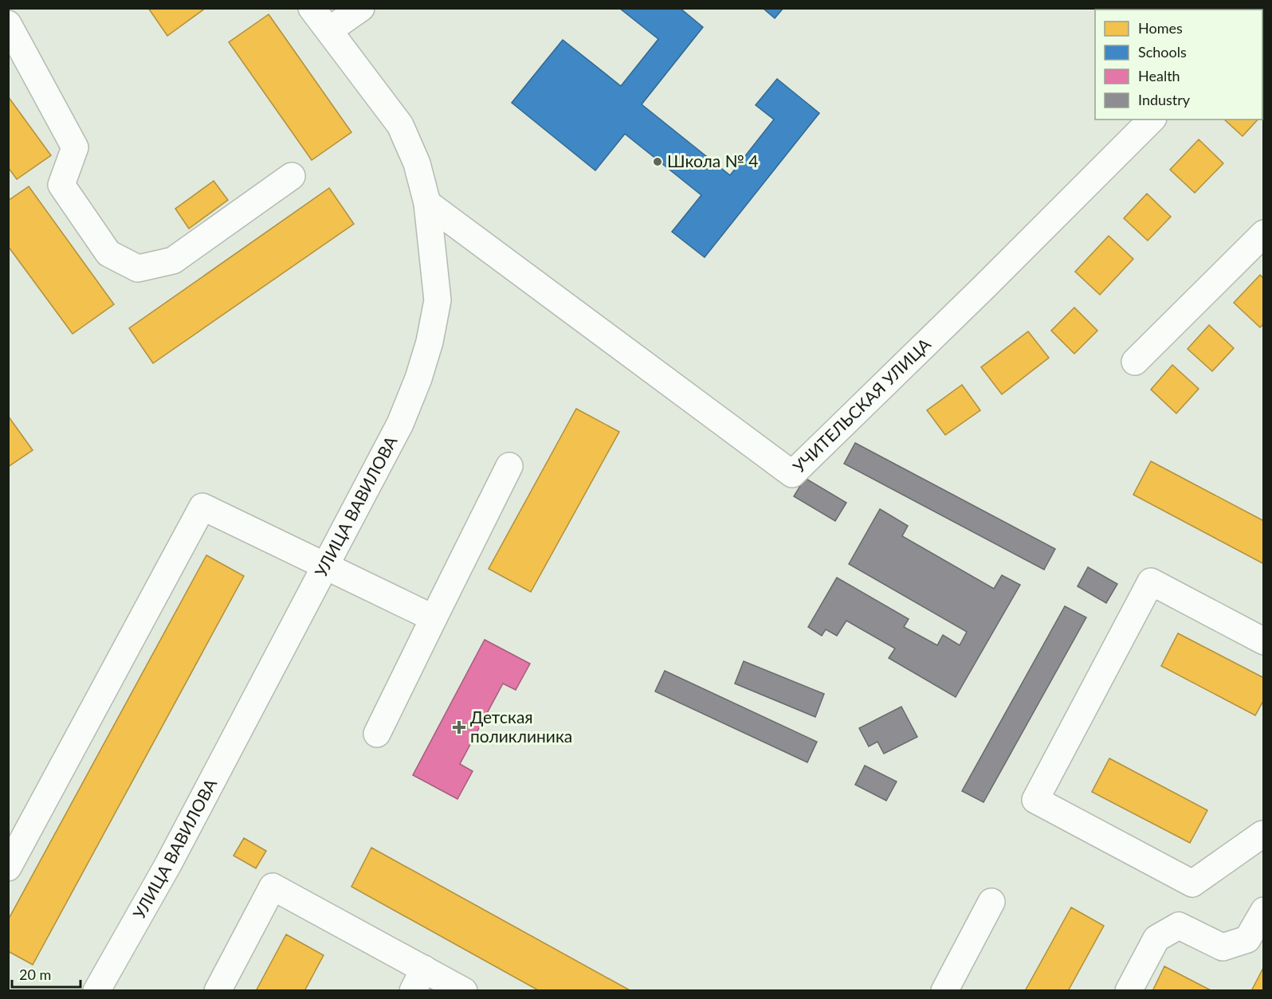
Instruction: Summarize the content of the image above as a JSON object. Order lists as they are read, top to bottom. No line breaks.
{"streets":{"street":["УЧИТЕЛЬСКАЯ УЛИЦА","УЛИЦА ВАВИЛОВА"]},"crossings":[["УЧИТЕЛЬСКАЯ УЛИЦА","УЛИЦА ВАВИЛОВА"]],"places":{"other":["Школа № 4"],"health":["Детская поликлиника"]},"legend":["Homes","Schools","Health","Industry"],"scale_bar":"20 m"}
